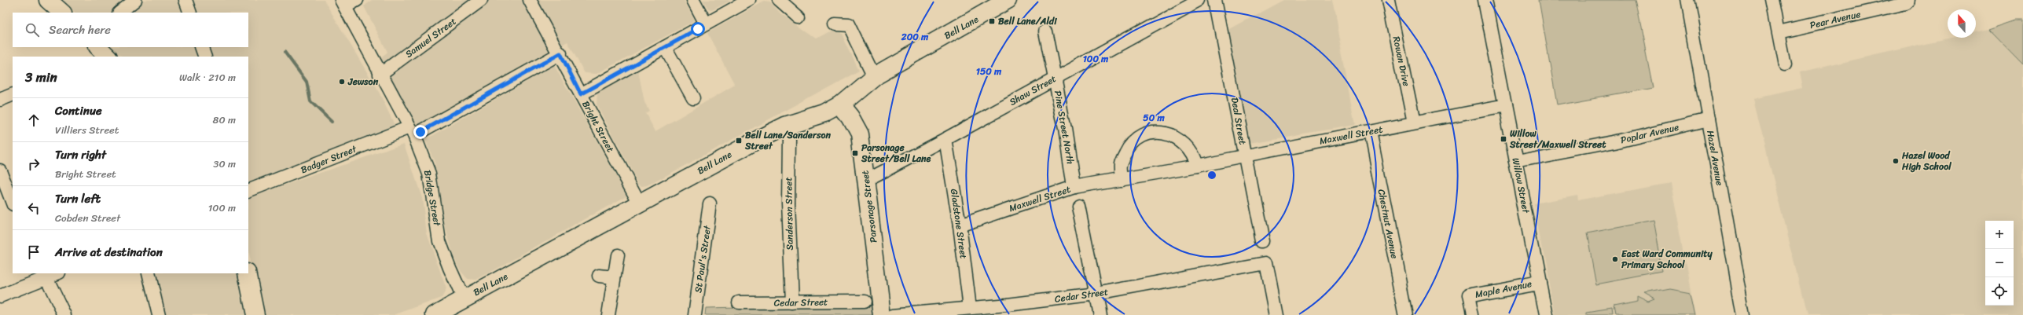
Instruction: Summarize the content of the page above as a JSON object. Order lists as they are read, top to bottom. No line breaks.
{"streets":{"main road":["Bell Lane","Parsonage Street"],"street":["Pear Avenue","Samuel Street","Rowan Drive","Shaw Street","Deal Street","Bright Street","Pine Street North","Poplar Avenue","Maxwell Street","Hazel Avenue","Badger Street","Willow Street","Bridge Street","Sanderson Street","Gladstone Street","Chestnut Avenue","St Paul's Street","Maple Avenue","Cedar Street"]},"crossings":[["Bell Lane","Bright Street"],["Bell Lane","Bridge Street"],["Bell Lane","Parsonage Street"],["Bell Lane","Sanderson Street"],["Samuel Street","Bridge Street"],["Rowan Drive","Maxwell Street"],["Shaw Street","Pine Street North"],["Shaw Street","Parsonage Street"],["Shaw Street","Gladstone Street"],["Deal Street","Maxwell Street"],["Bright Street","Badger Street"],["Pine Street North","Maxwell Street"],["Poplar Avenue","Hazel Avenue"],["Poplar Avenue","Willow Street"],["Maxwell Street","Willow Street"],["Maxwell Street","Gladstone Street"],["Maxwell Street","Chestnut Avenue"],["Badger Street","Bridge Street"],["Willow Street","Maple Avenue"],["Sanderson Street","Cedar Street"],["Gladstone Street","Cedar Street"]],"places":{"transit":["Bell Lane/Aldi","Willow Street/Maxwell Street","Bell Lane/Sanderson Street","Parsonage Street/Bell Lane"],"other":["Jewson","Hazel Wood High School","East Ward Community Primary School"]},"north":"top","page":{"search":"Search here","heading":["3 min","Walk · 210 m"],"list":[["Continue","Villiers Street","80 m"],["Turn right","Bright Street","30 m"],["Turn left","Cobden Street","100 m"],"Arrive at destination"],"map_buttons":["+","−"]},"rings":["200 m","100 m","150 m","50 m"]}
